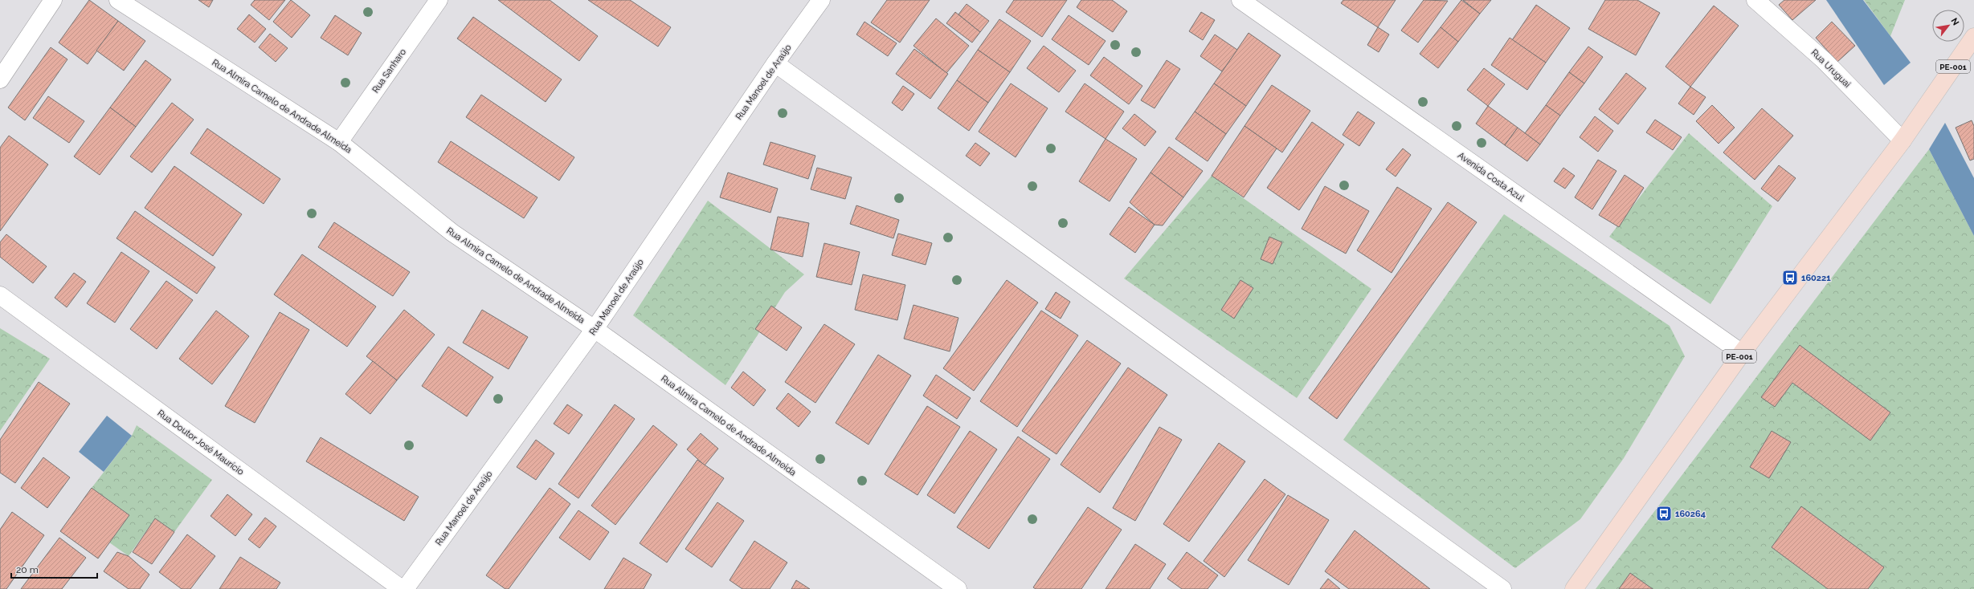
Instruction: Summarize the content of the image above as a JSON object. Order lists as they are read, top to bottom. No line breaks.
{"streets":{"main road":["PE-001"],"street":["Rua Uruguai","Rua Sanharo","Rua Manoel de Araújo","Rua Almira Camelo de Andrade Almeida","Avenida Costa Azul","Rua Doutor José Maurício"]},"crossings":[["PE-001","Rua Uruguai"],["PE-001","Avenida Costa Azul"],["Rua Sanharo","Rua Almira Camelo de Andrade Almeida"],["Rua Manoel de Araújo","Rua Almira Camelo de Andrade Almeida"]],"places":{"bus stop":["160221","160264"]},"scale_bar":"20 m","north":"top right"}
